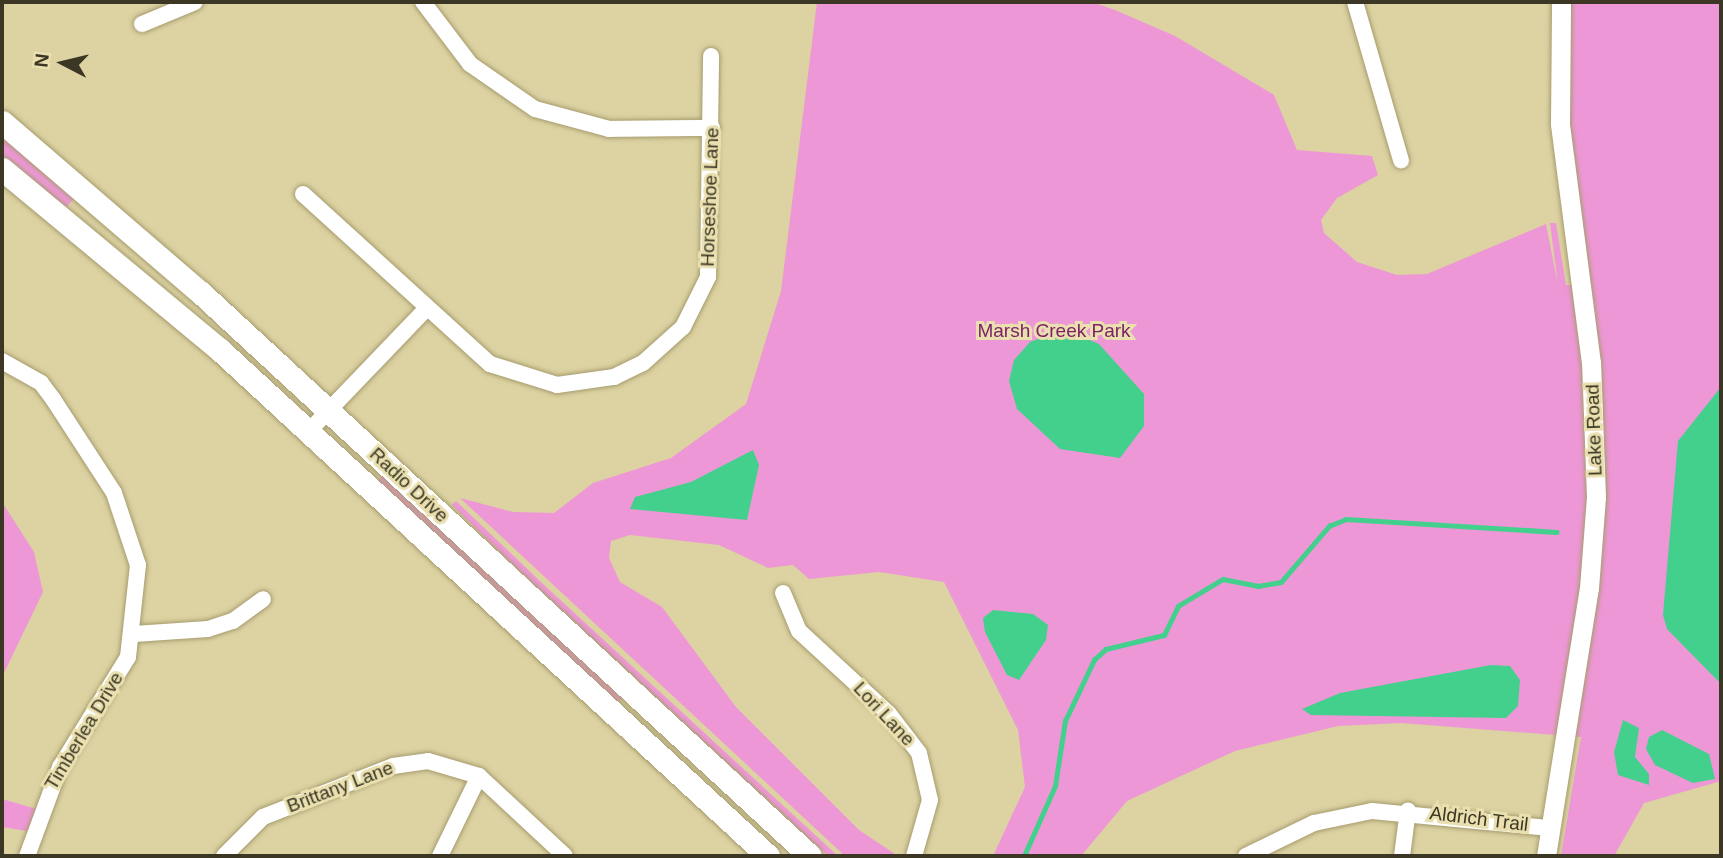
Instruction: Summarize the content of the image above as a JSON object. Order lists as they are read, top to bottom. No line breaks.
{"streets":{"main road":["Radio Drive"],"street":["Horseshoe Lane","Lake Road","Lori Lane","Timberlea Drive","Brittany Lane","Aldrich Trail"]},"crossings":[["Lake Road","Aldrich Trail"]],"parks":["Marsh Creek Park"],"north":"left"}
